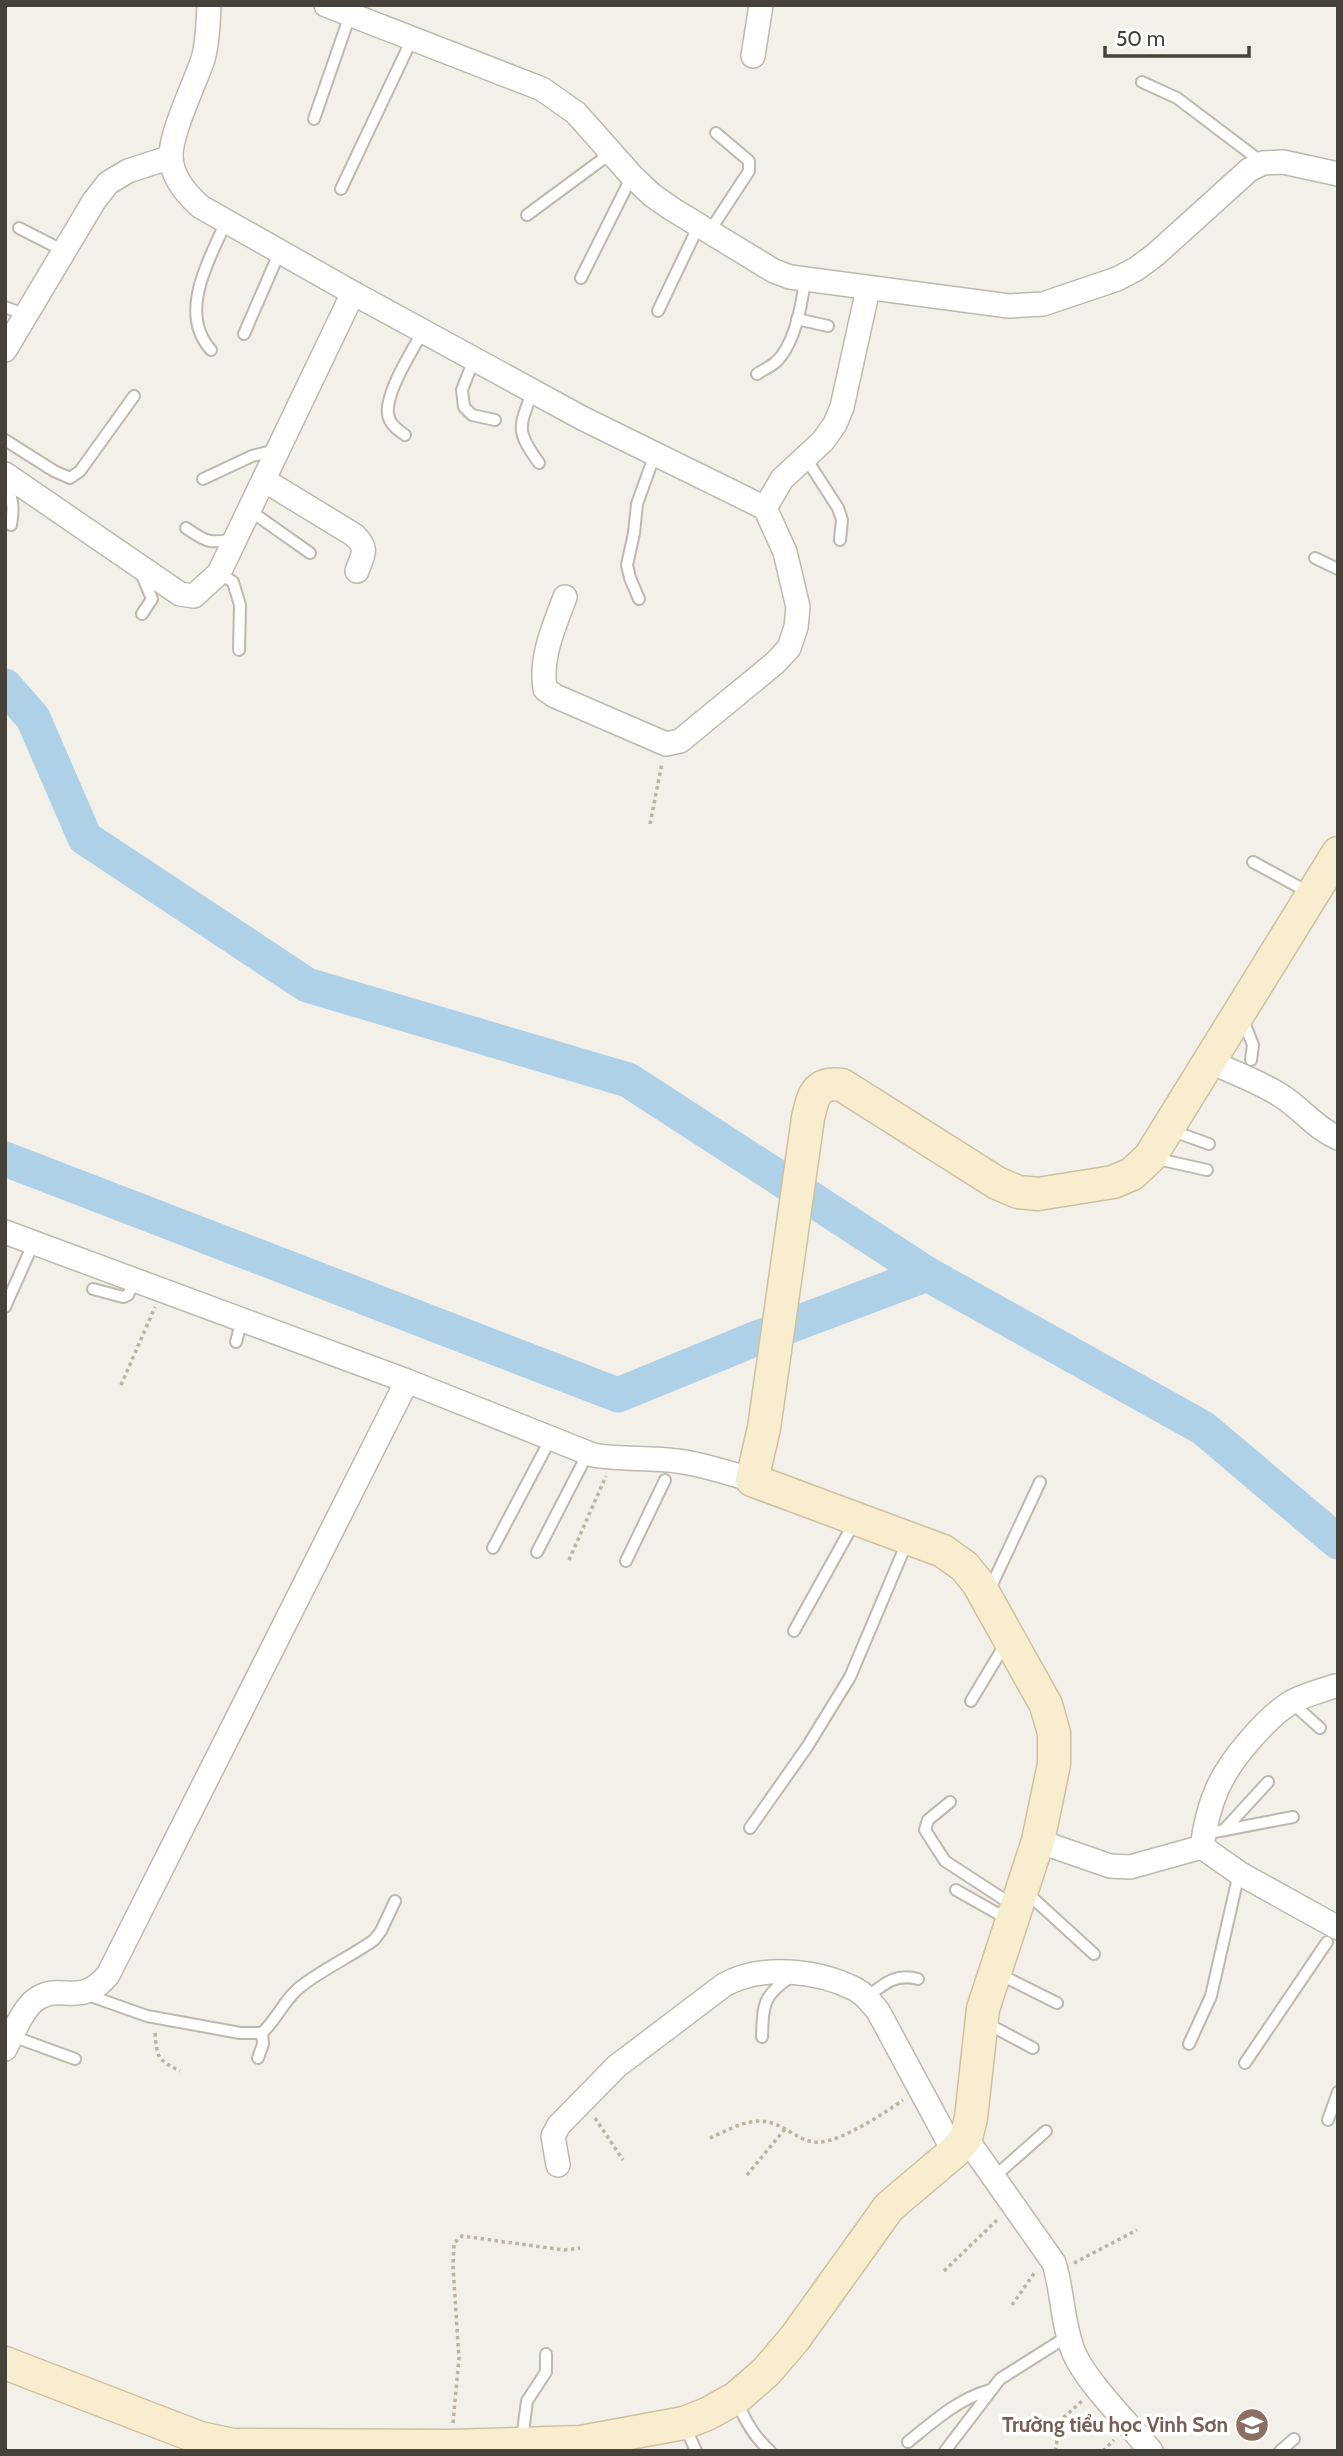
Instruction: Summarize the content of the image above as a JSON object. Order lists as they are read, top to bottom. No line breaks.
{"places":{"school or university":["Trường tiểu học Vinh Sơn"]},"scale_bar":"50 m"}
